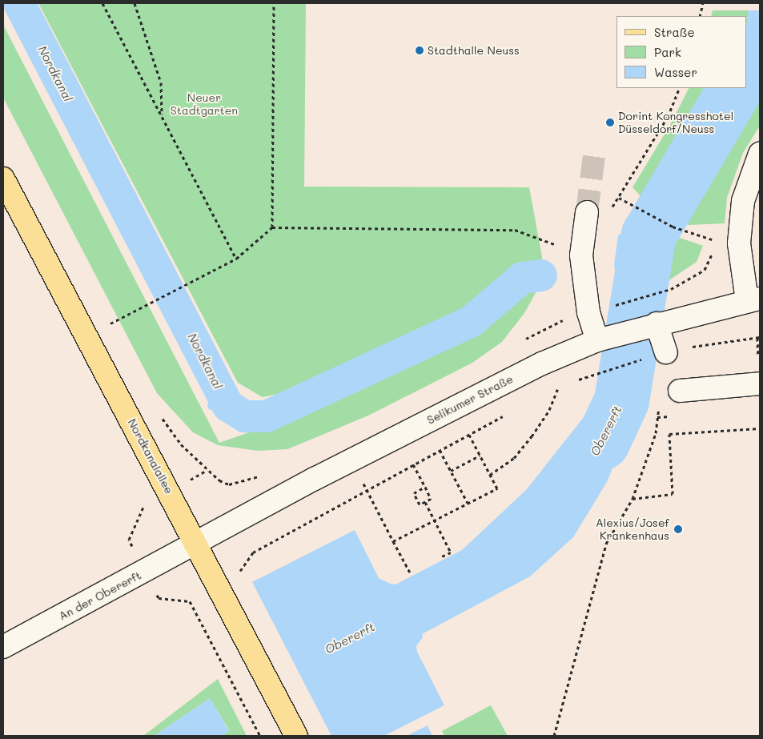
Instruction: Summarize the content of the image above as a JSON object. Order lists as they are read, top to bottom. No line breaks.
{"streets":{"main road":["Nordkanalallee"],"street":["Selikumer Straße","An der Obererft"]},"crossings":[["Selikumer Straße","Nordkanalallee"],["Selikumer Straße","An der Obererft"],["Nordkanalallee","An der Obererft"]],"water":["Nordkanal","Obererft"],"parks":["Neuer Stadtgarten"],"places":["Stadthalle Neuss","Dorint Kongresshotel Düsseldorf/Neuss","Alexius/Josef Krankenhaus"],"legend":["Straße","Park","Wasser"]}
